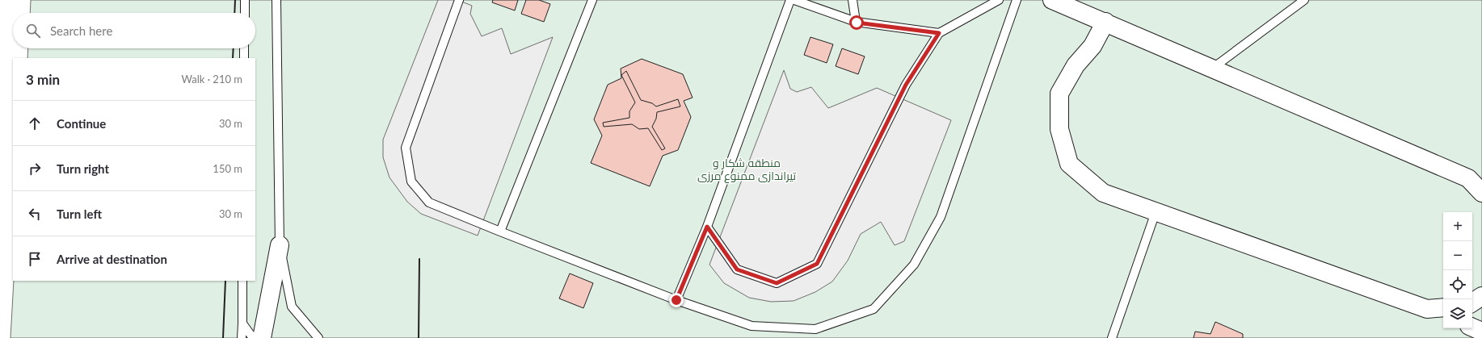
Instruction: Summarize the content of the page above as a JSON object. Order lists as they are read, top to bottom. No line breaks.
{"parks":["منطقه شکار و تیراندازی ممنوع مرزی"],"page":{"search":"Search here","heading":["3 min","Walk · 210 m"],"list":[["Continue","30 m"],["Turn right","150 m"],["Turn left","30 m"],"Arrive at destination"],"map_buttons":["+","−"]}}
